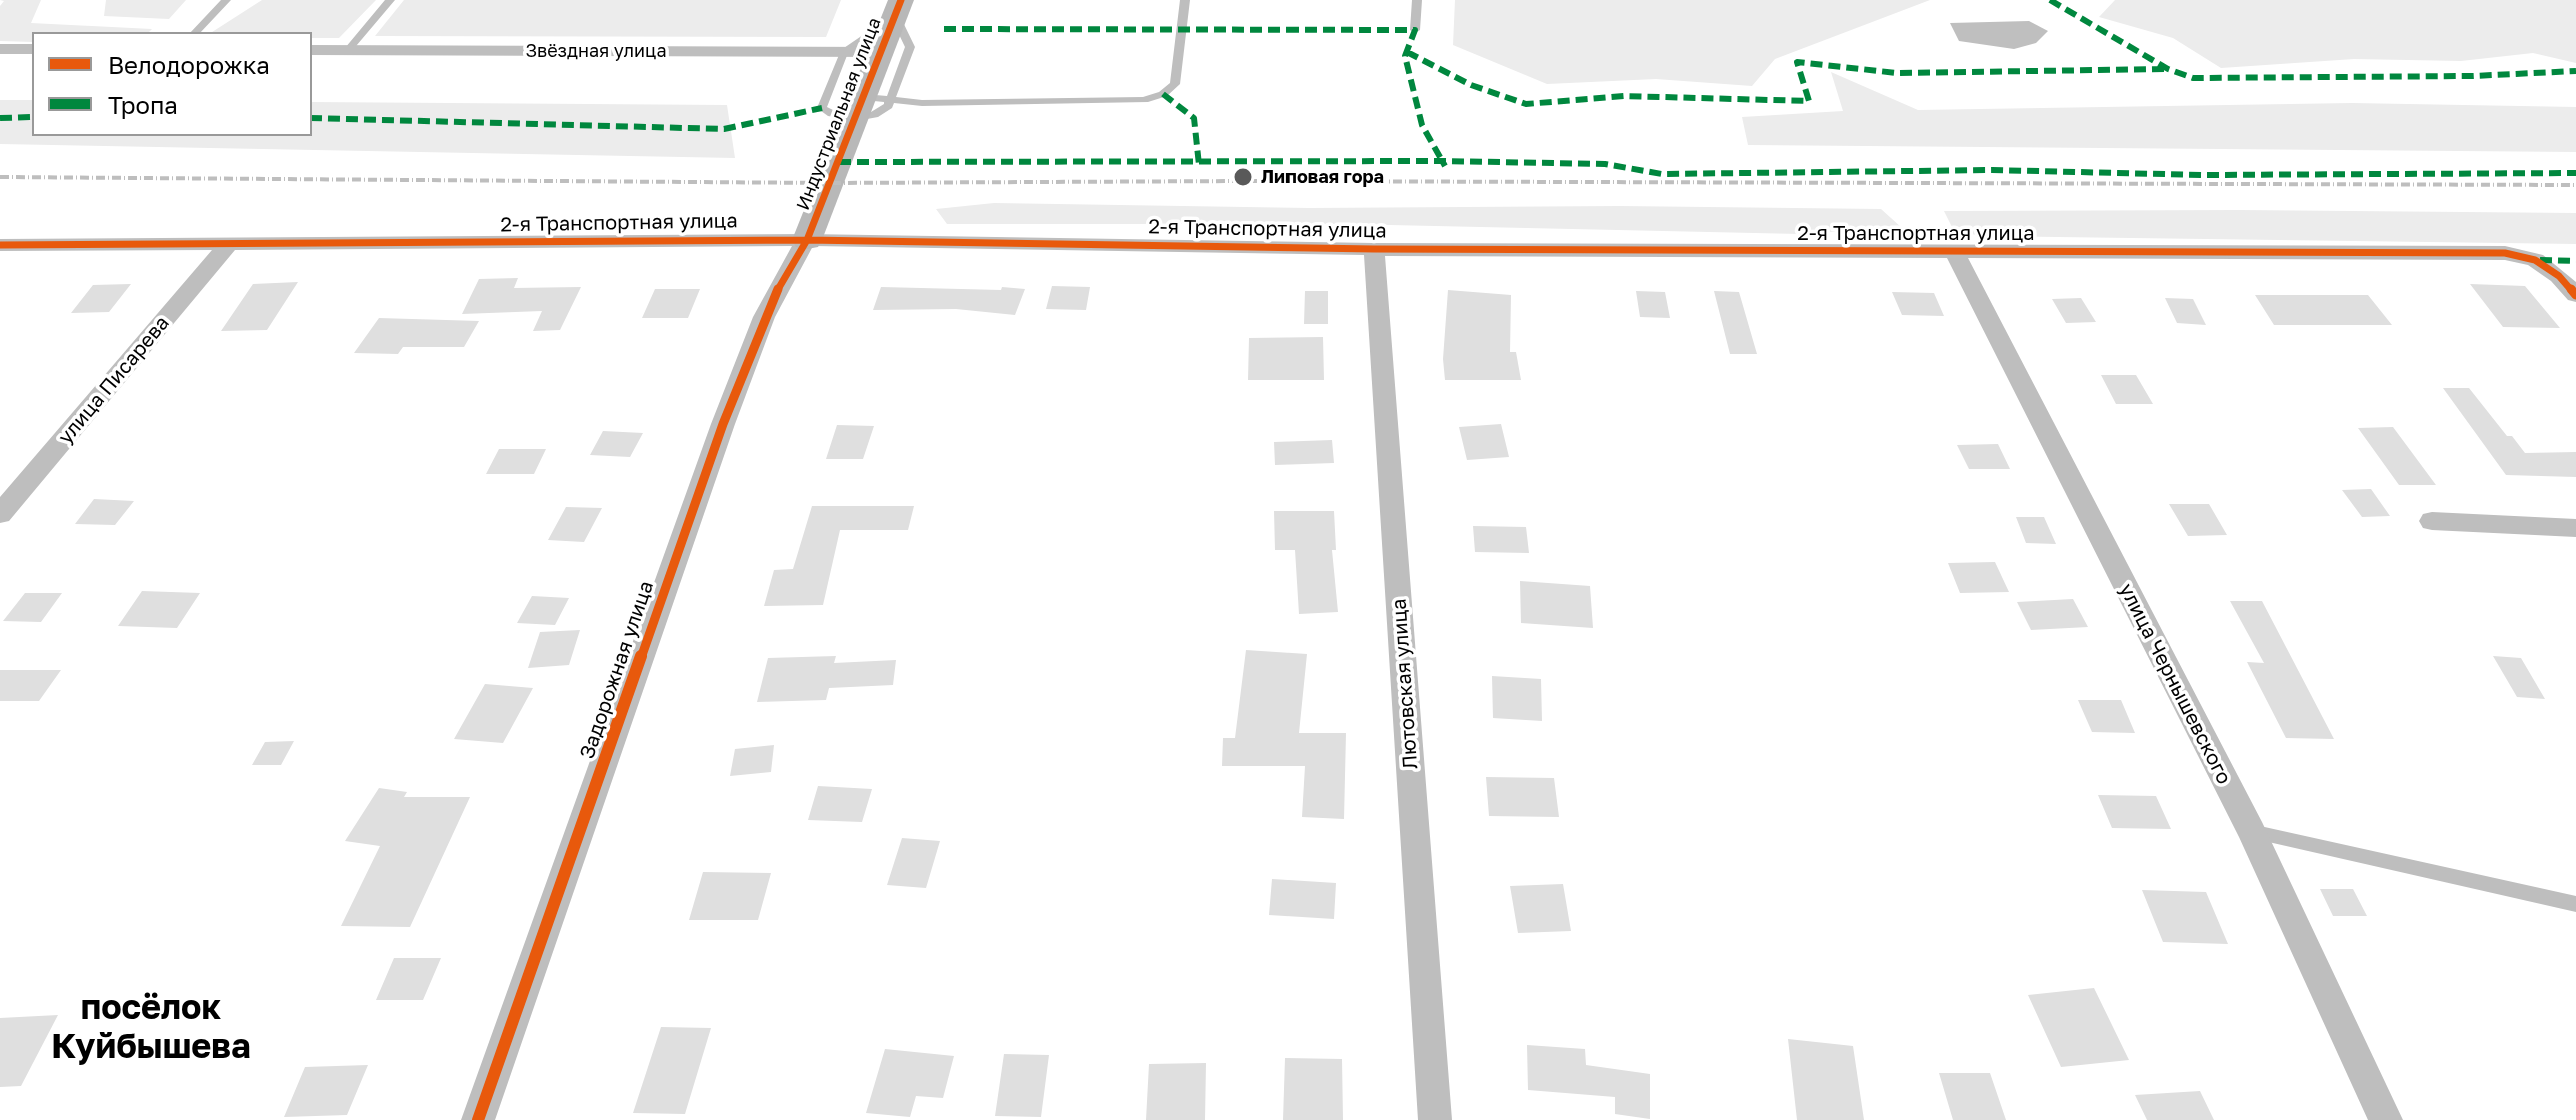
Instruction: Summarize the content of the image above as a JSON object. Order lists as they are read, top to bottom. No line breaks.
{"streets":{"street":["Звёздная улица","Индустриальная улица","2-я Транспортная улица","улица Писарева","Задорожная улица","Лютовская улица","улица Чернышевского"]},"crossings":[["Звёздная улица","Индустриальная улица"],["Индустриальная улица","2-я Транспортная улица"],["Индустриальная улица","Задорожная улица"],["2-я Транспортная улица","улица Писарева"],["2-я Транспортная улица","Задорожная улица"],["2-я Транспортная улица","Лютовская улица"],["2-я Транспортная улица","улица Чернышевского"]],"districts":["посёлок Куйбышева"],"places":["Липовая гора"],"legend":["Велодорожка","Тропа"]}
